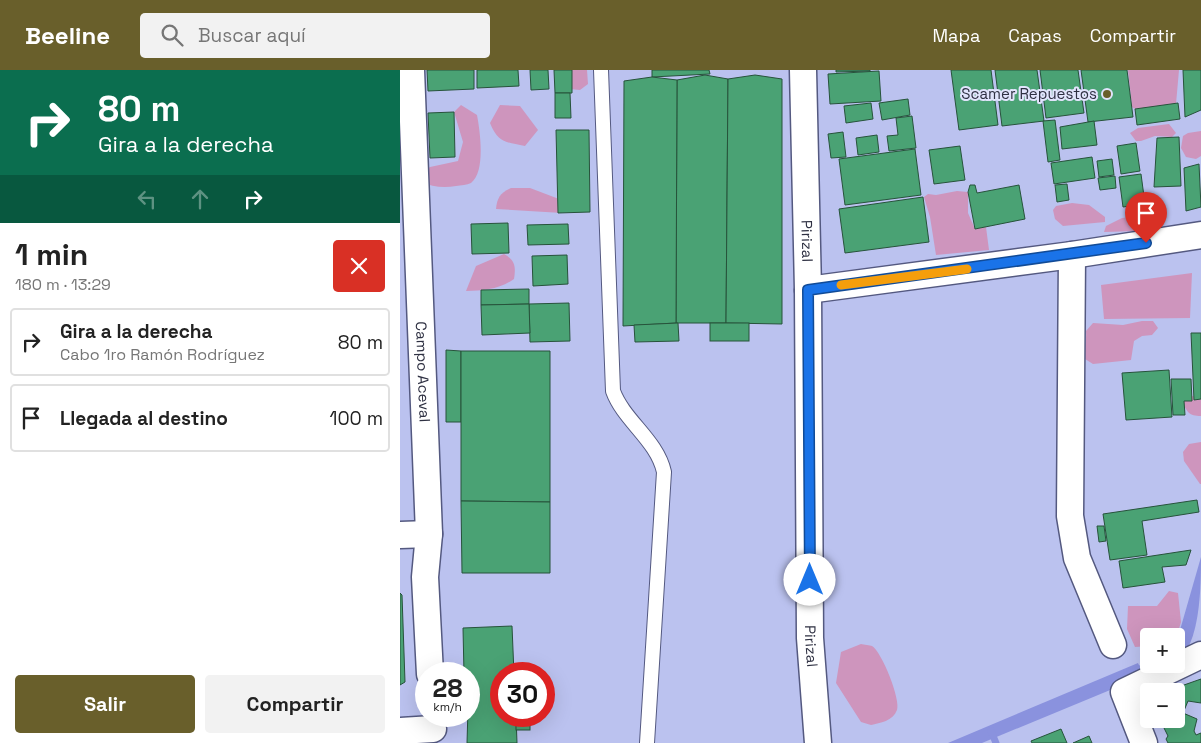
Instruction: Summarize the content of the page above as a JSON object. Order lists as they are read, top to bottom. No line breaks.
{"streets":{"street":["Pirizal","Campo Aceval"]},"places":["Scamer Repuestos"],"page":{"header":"Beeline","search":"Buscar aquí","nav":["Mapa","Capas","Compartir"],"turn":["80 m","Gira a la derecha"],"heading":["1 min","180 m · 13:29"],"list":[{"name":"Gira a la derecha","note":"Cabo 1ro Ramón Rodríguez","value":"80 m"},{"name":"Llegada al destino","value":"100 m"}],"map_buttons":["+","−"],"speed":"28 km/h","limit":"30","buttons":["Salir","Compartir"]}}
